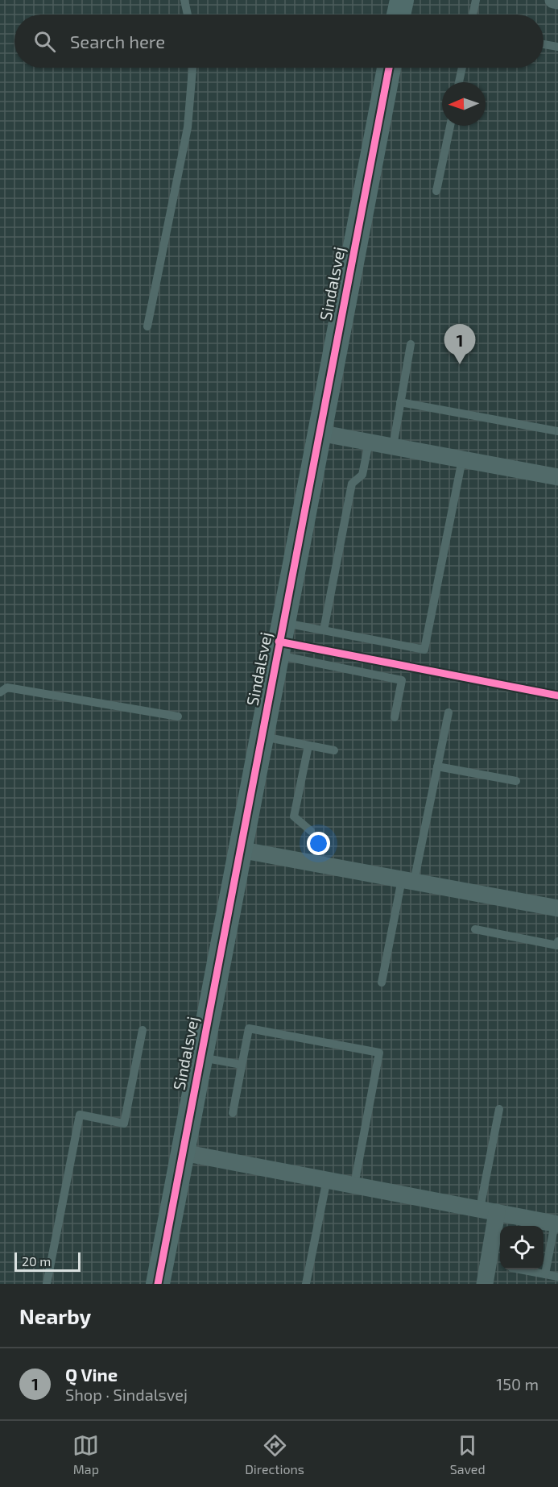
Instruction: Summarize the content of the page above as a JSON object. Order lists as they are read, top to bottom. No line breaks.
{"streets":{"street":["Sindalsvej"]},"scale_bar":"20 m","north":"left","page":{"search":"Search here","pins":"1","scale":"20 m","heading":"Nearby","list":[{"mark":"1","name":"Q Vine","note":"Shop · Sindalsvej","value":"150 m"}],"nav":["Map","Directions","Saved"]}}
